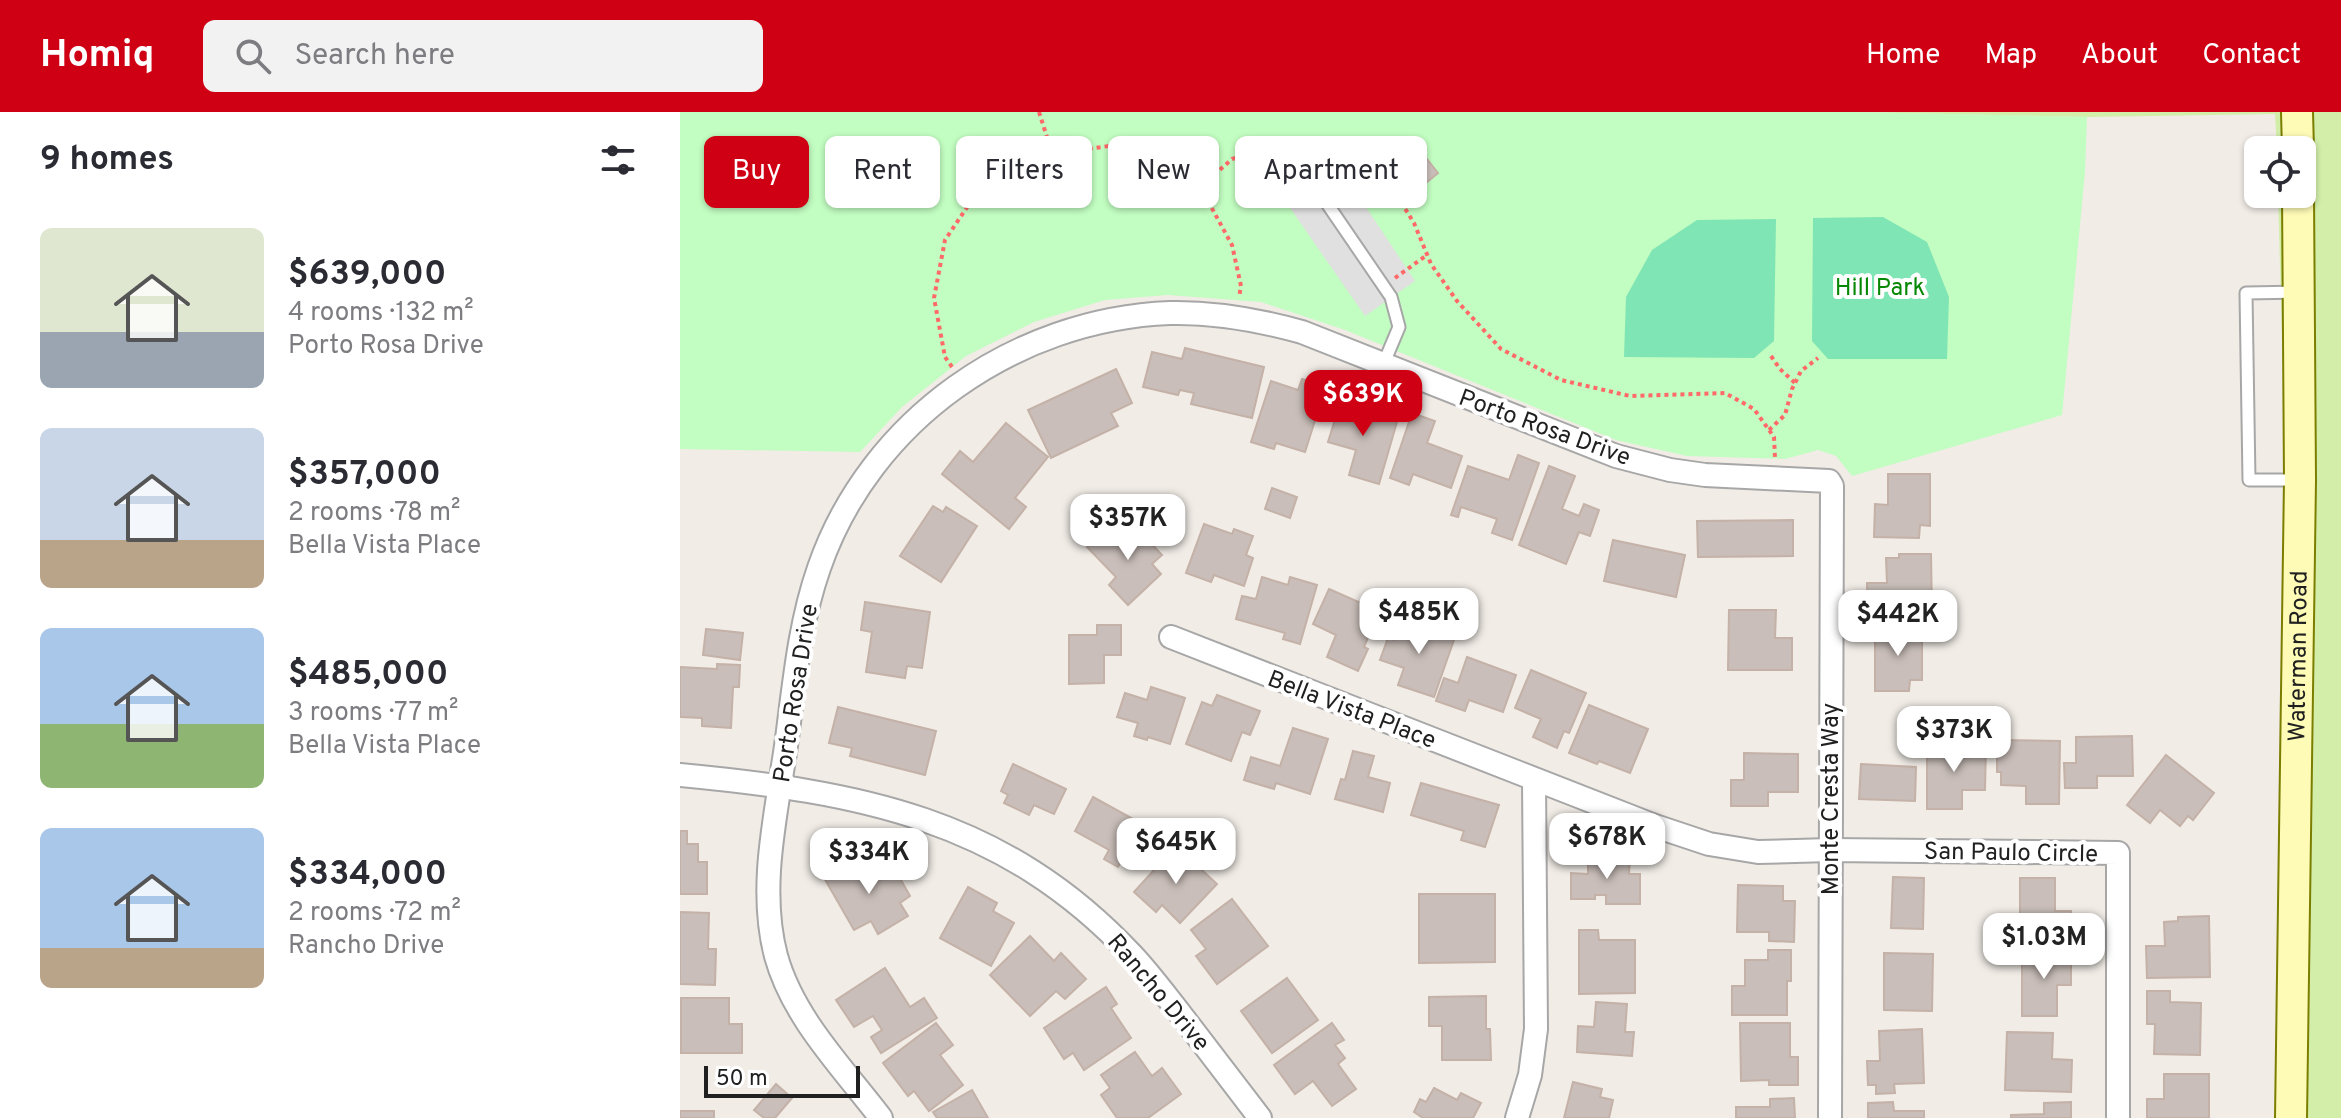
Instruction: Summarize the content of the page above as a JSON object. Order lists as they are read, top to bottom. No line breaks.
{"streets":{"main road":["Waterman Road"],"street":["Porto Rosa Drive","Bella Vista Place","Monte Cresta Way","San Paulo Circle","Rancho Drive"]},"crossings":[["Porto Rosa Drive","Monte Cresta Way"],["Porto Rosa Drive","Rancho Drive"],["Bella Vista Place","Monte Cresta Way"],["Bella Vista Place","San Paulo Circle"],["Monte Cresta Way","San Paulo Circle"]],"parks":["Hill Park"],"scale_bar":"50 m","page":{"header":"Homiq","search":"Search here","nav":["Home","Map","About","Contact"],"heading":"9 homes","chip":["Buy","Rent","Filters","New","Apartment"],"list":[{"name":"$639,000","note":"4 rooms · 132 m² · Porto Rosa Drive"},{"name":"$357,000","note":"2 rooms · 78 m² · Bella Vista Place"},{"name":"$485,000","note":"3 rooms · 77 m² · Bella Vista Place"},{"name":"$334,000","note":"2 rooms · 72 m² · Rancho Drive"}],"price":["$639K","$357K","$485K","$442K","$373K","$678K","$645K","$334K","$1.03M"],"scale":"50 m"}}
